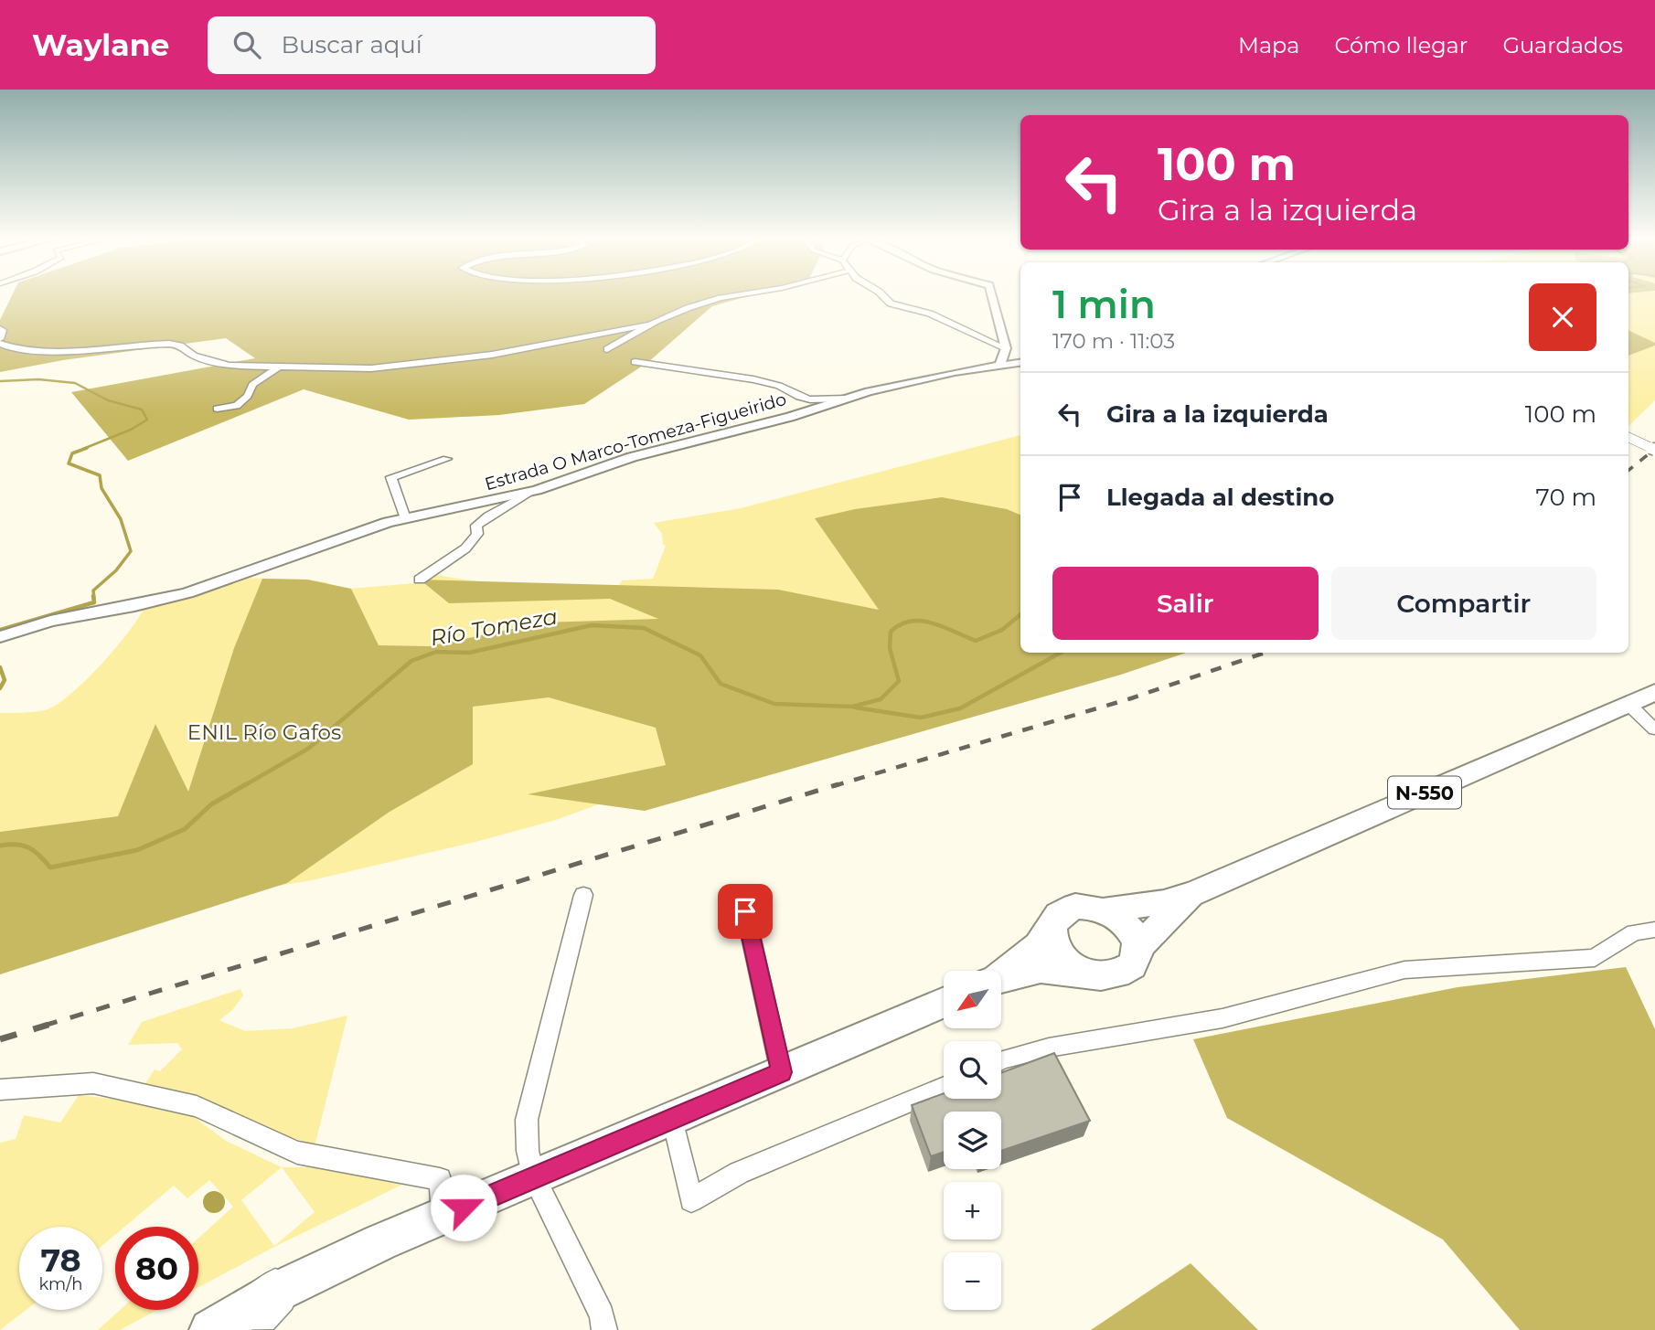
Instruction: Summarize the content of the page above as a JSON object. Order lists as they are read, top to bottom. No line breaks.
{"streets":{"highway":["N-550"],"street":["Estrada O Marco-Tomeza-Figueirido"]},"water":["Río Tomeza"],"parks":["ENIL Río Gafos"],"north":"bottom left","page":{"header":"Waylane","search":"Buscar aquí","nav":["Mapa","Cómo llegar","Guardados"],"turn":["100 m","Gira a la izquierda"],"heading":["1 min","170 m · 11:03"],"list":[{"name":"Gira a la izquierda","value":"100 m"},{"name":"Llegada al destino","value":"70 m"}],"buttons":["Salir","Compartir"],"map_buttons":["+","−"],"speed":"78 km/h","limit":"80"}}
